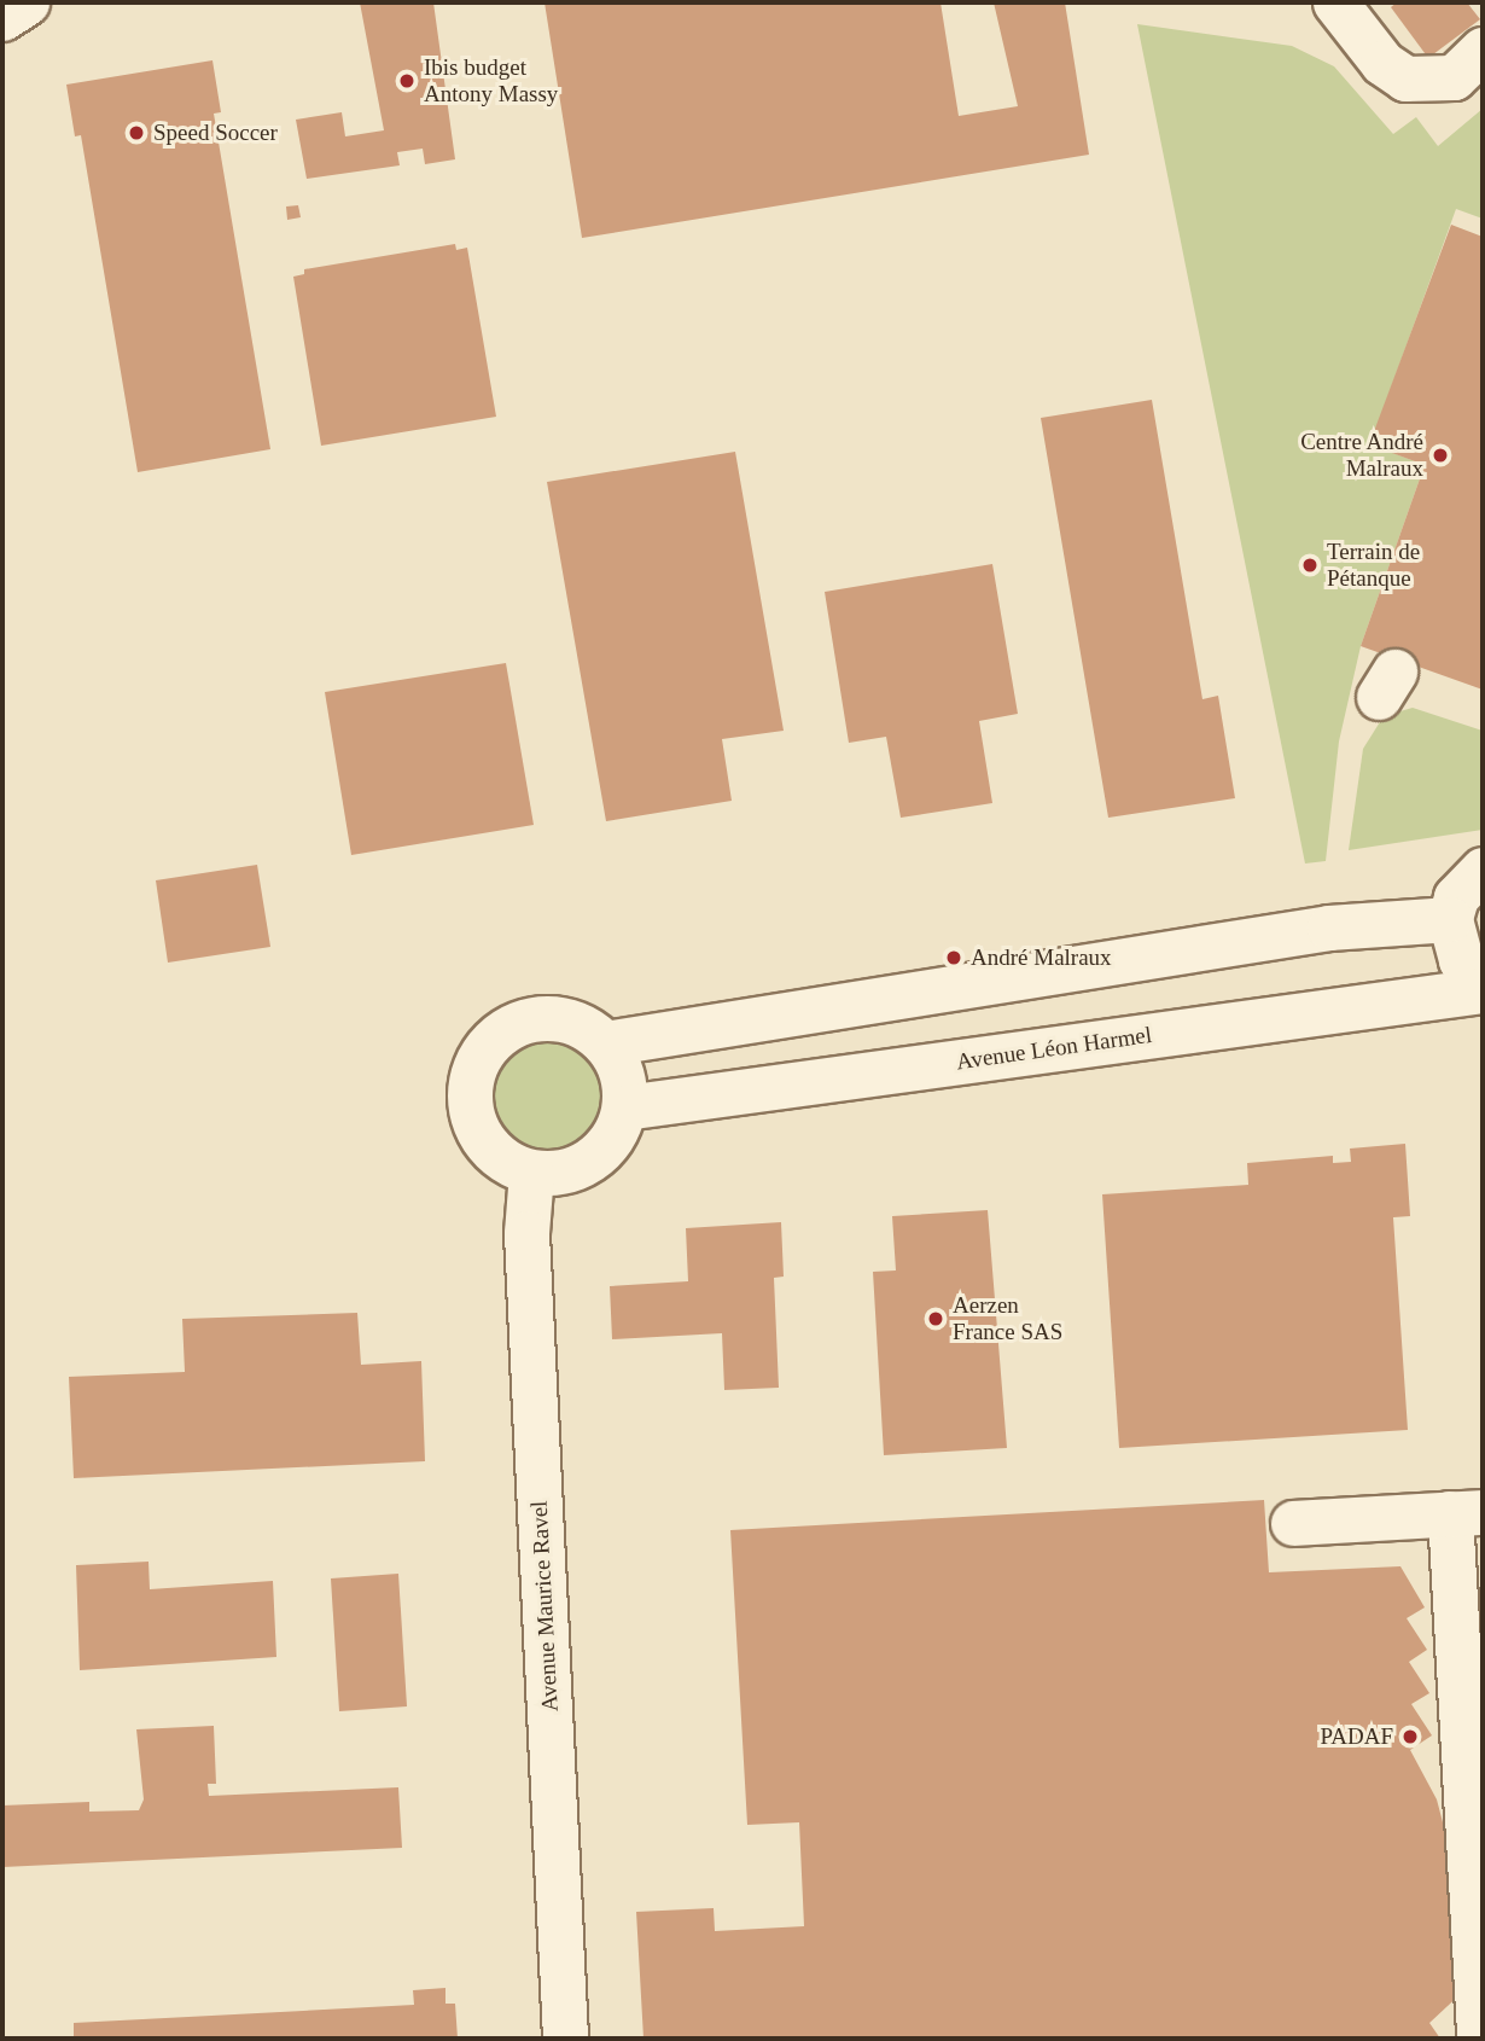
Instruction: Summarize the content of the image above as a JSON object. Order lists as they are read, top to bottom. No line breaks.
{"streets":{"street":["Avenue Léon Harmel","Avenue Maurice Ravel"]},"crossings":[["Avenue Léon Harmel","Avenue Maurice Ravel"]],"places":["Ibis budget Antony Massy","Speed Soccer","Centre André Malraux","Terrain de Pétanque","André Malraux","Aerzen France SAS","PADAF"]}
